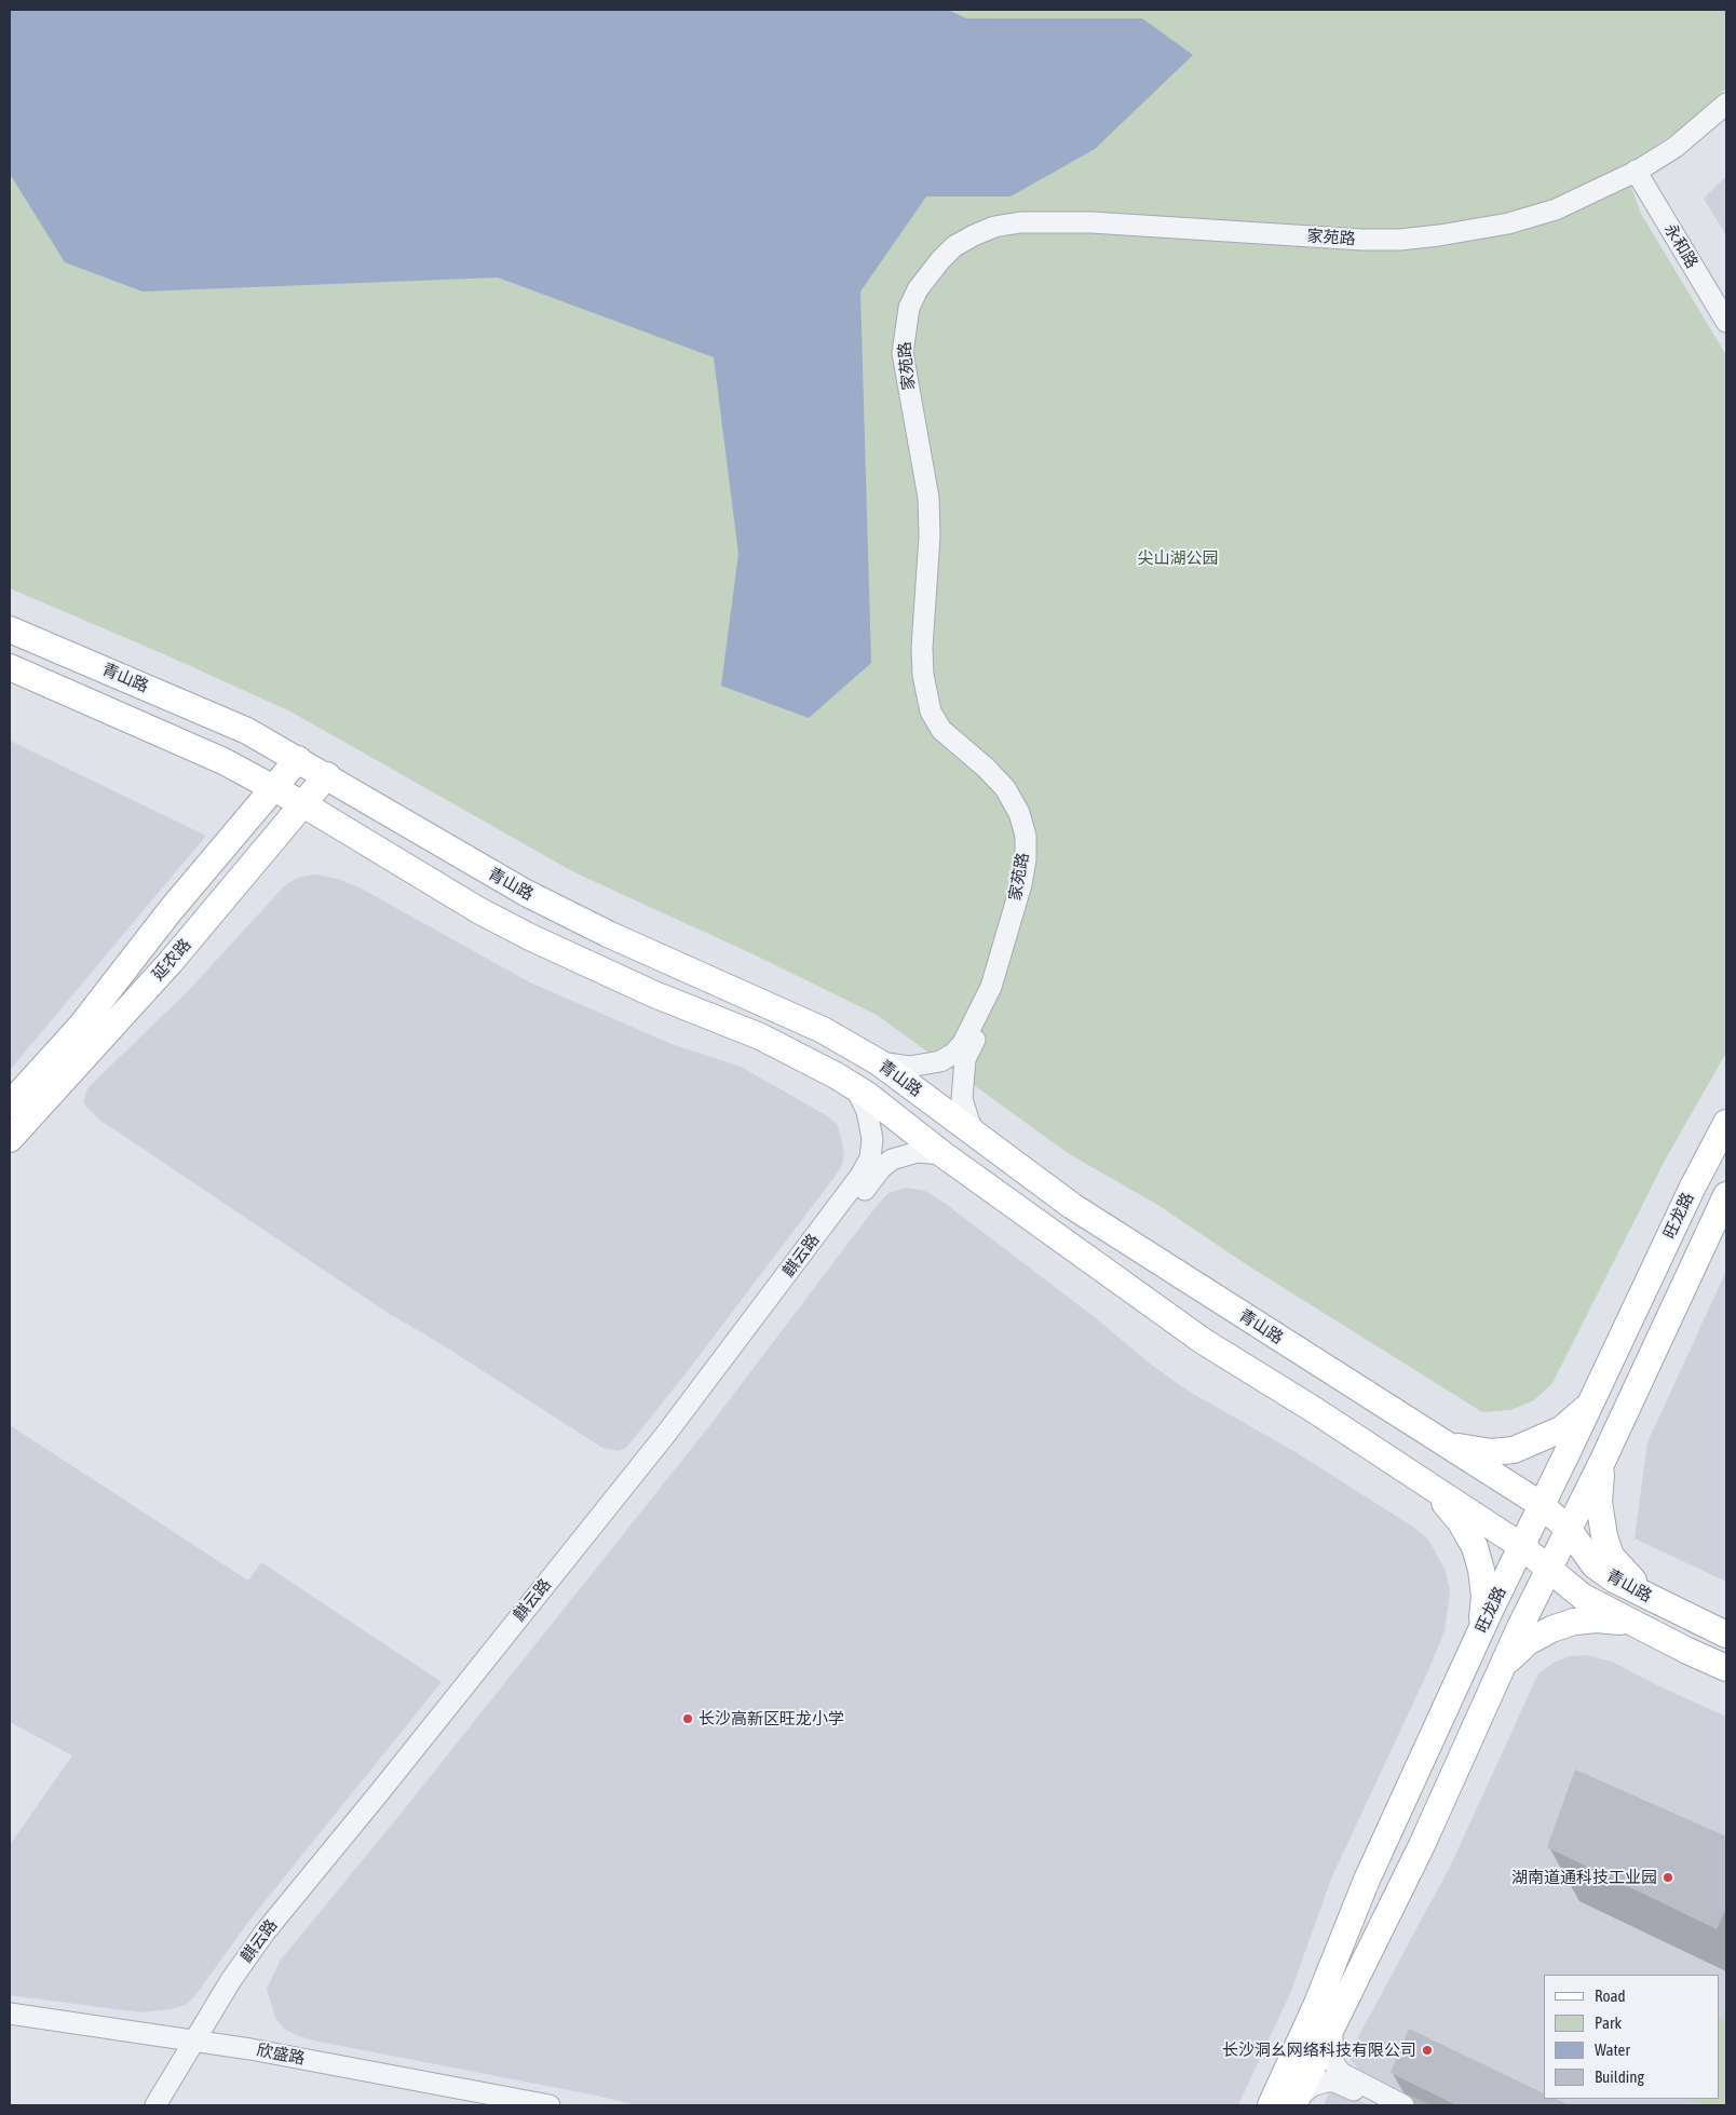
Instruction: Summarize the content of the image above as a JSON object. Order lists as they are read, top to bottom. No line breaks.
{"streets":{"main road":["青山路","延农路","旺龙路"],"street":["家苑路","永和路","麒云路","欣盛路"]},"crossings":[["家苑路","永和路"],["家苑路","青山路"],["青山路","延农路"],["青山路","旺龙路"],["青山路","麒云路"],["麒云路","欣盛路"]],"parks":["尖山湖公园"],"places":["长沙高新区旺龙小学","湖南道通科技工业园","长沙洞幺网络科技有限公司"],"legend":["Road","Park","Water","Building"]}
